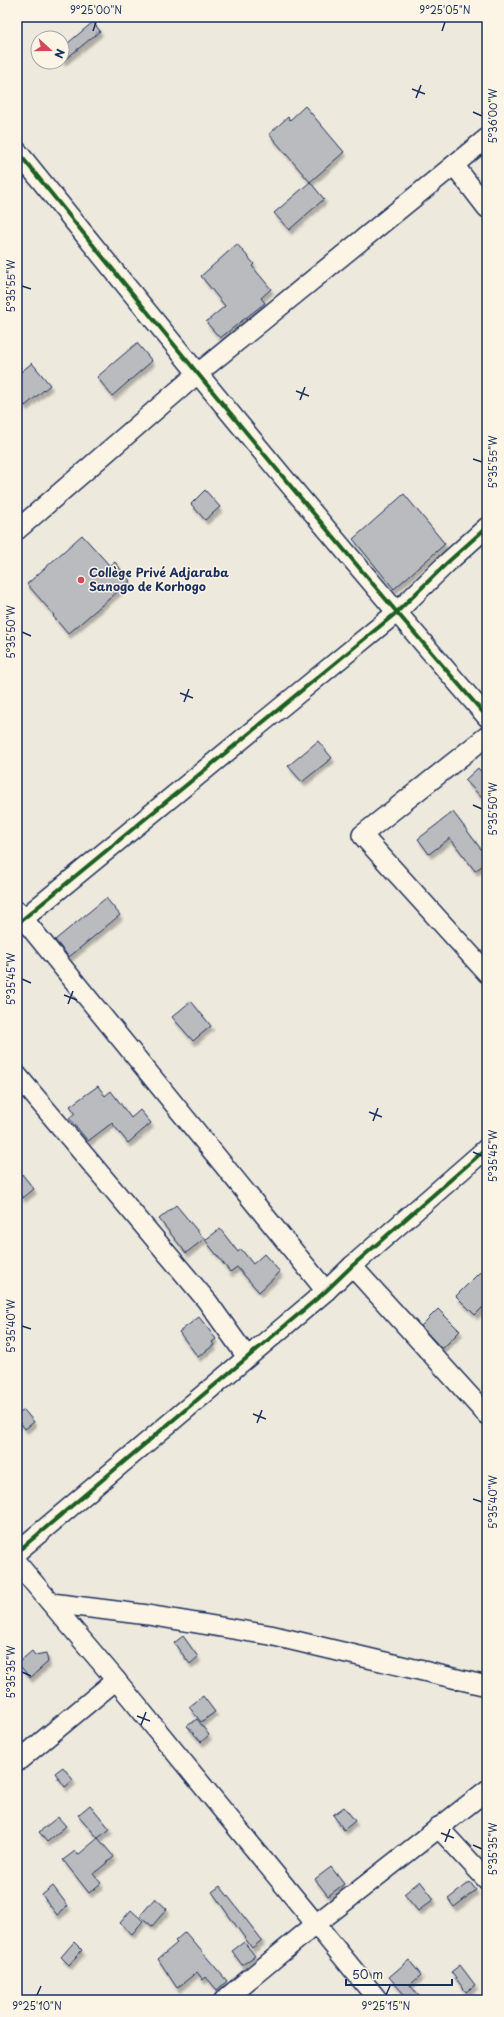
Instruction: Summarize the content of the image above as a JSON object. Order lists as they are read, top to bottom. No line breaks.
{"places":["Collège Privé Adjaraba Sanogo de Korhogo"],"scale_bar":"50 m","north":"right","coordinates":["9°25'00\"N","9°25'05\"N","5°36'00\"W","5°35'55\"W","5°35'50\"W","5°35'45\"W","5°35'40\"W","5°35'35\"W","9°25'10\"N","9°25'15\"N"]}
